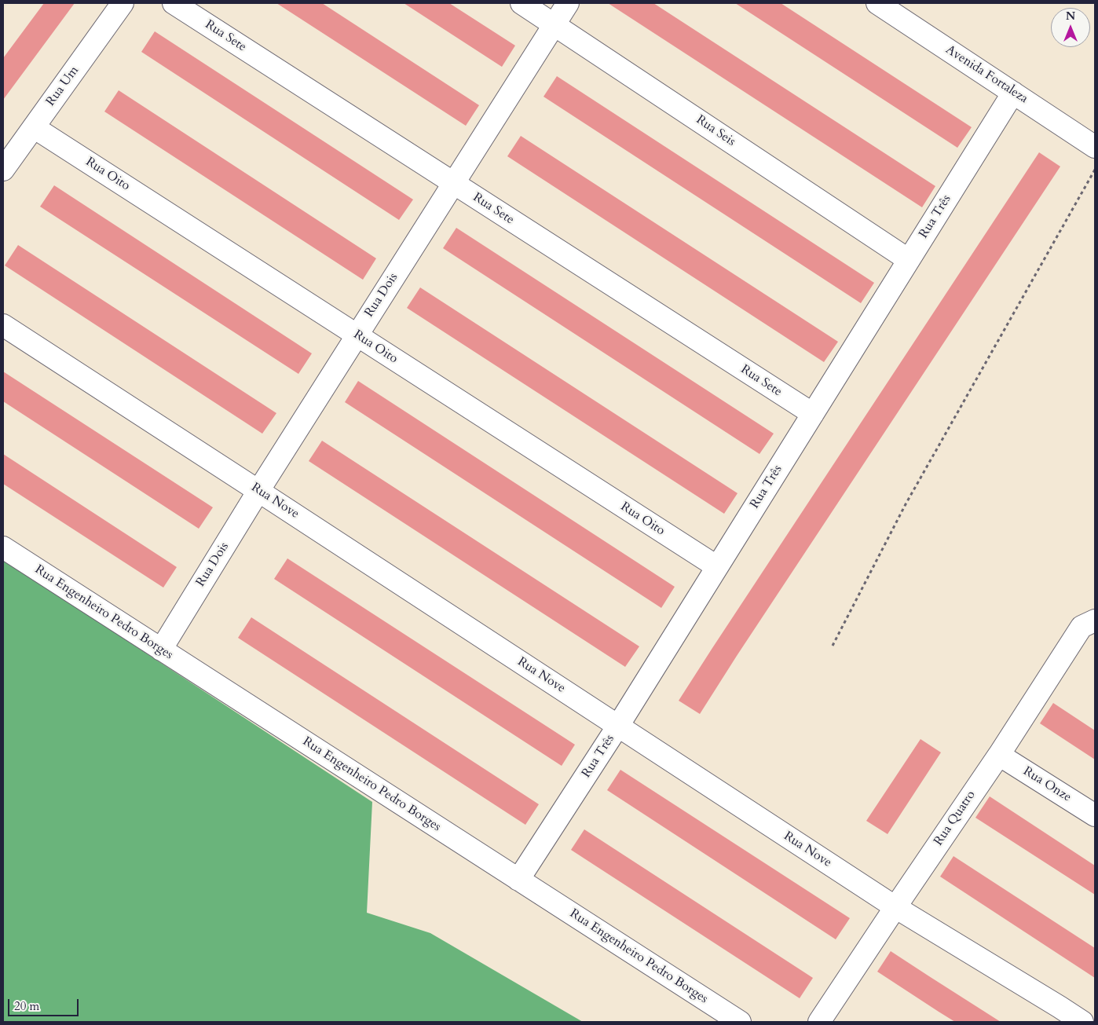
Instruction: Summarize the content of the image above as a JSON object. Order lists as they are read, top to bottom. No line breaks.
{"streets":{"street":["Rua Sete","Avenida Fortaleza","Rua Um","Rua Seis","Rua Oito","Rua Três","Rua Dois","Rua Nove","Rua Engenheiro Pedro Borges","Rua Onze","Rua Quatro"]},"crossings":[["Rua Sete","Rua Três"],["Rua Sete","Rua Dois"],["Avenida Fortaleza","Rua Três"],["Rua Um","Rua Oito"],["Rua Seis","Rua Três"],["Rua Seis","Rua Dois"],["Rua Oito","Rua Três"],["Rua Oito","Rua Dois"],["Rua Três","Rua Nove"],["Rua Três","Rua Engenheiro Pedro Borges"],["Rua Dois","Rua Nove"],["Rua Dois","Rua Engenheiro Pedro Borges"],["Rua Nove","Rua Quatro"],["Rua Onze","Rua Quatro"]],"scale_bar":"20 m","north":"top"}
